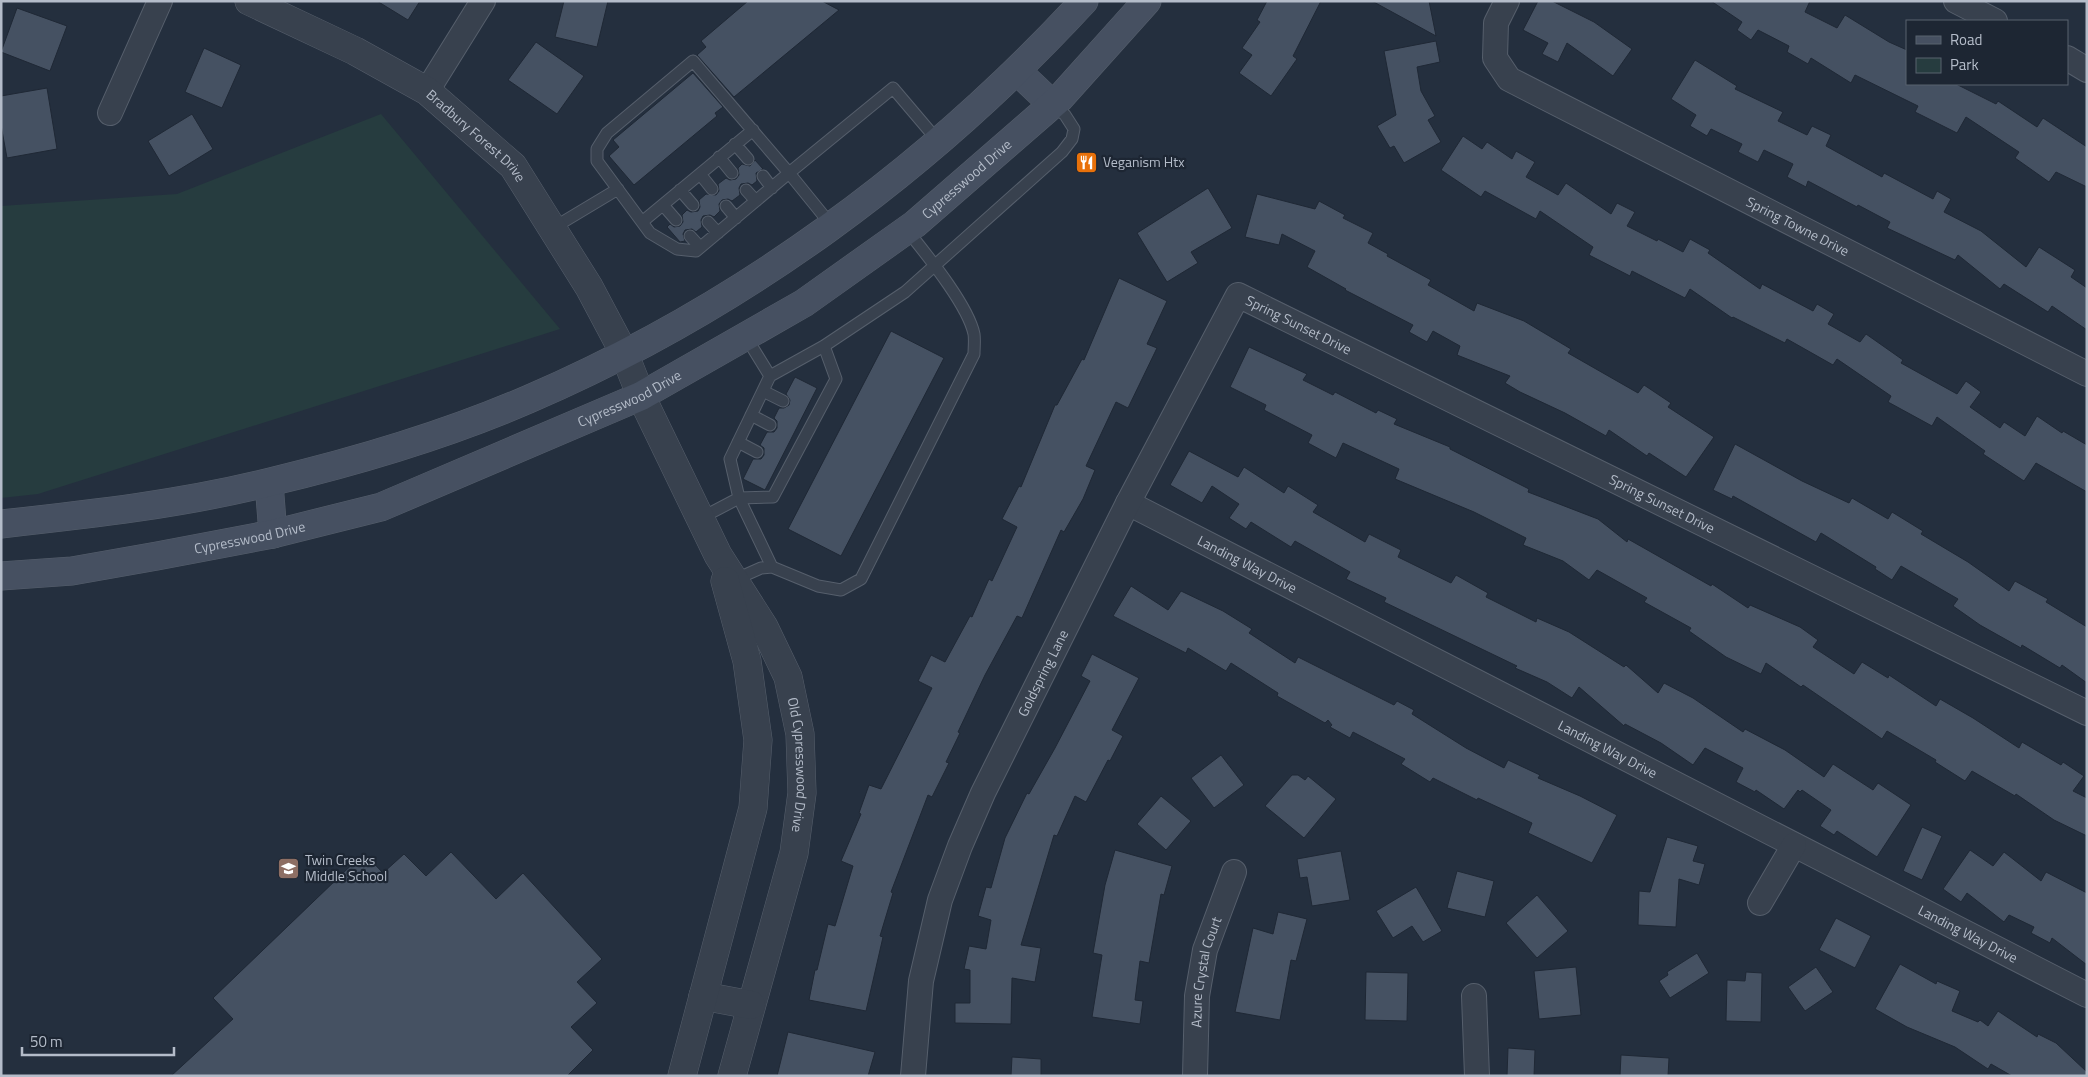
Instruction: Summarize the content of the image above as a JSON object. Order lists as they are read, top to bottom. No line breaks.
{"streets":{"main road":["Cypresswood Drive"],"street":["Bradbury Forest Drive","Spring Towne Drive","Spring Sunset Drive","Landing Way Drive","Goldspring Lane","Old Cypresswood Drive","Azure Crystal Court"]},"crossings":[["Bradbury Forest Drive","Old Cypresswood Drive"],["Cypresswood Drive","Old Cypresswood Drive"],["Spring Sunset Drive","Goldspring Lane"],["Landing Way Drive","Goldspring Lane"]],"places":{"restaurant":["Veganism Htx"],"school or university":["Twin Creeks Middle School"]},"legend":["Road","Park"],"scale_bar":"50 m"}
